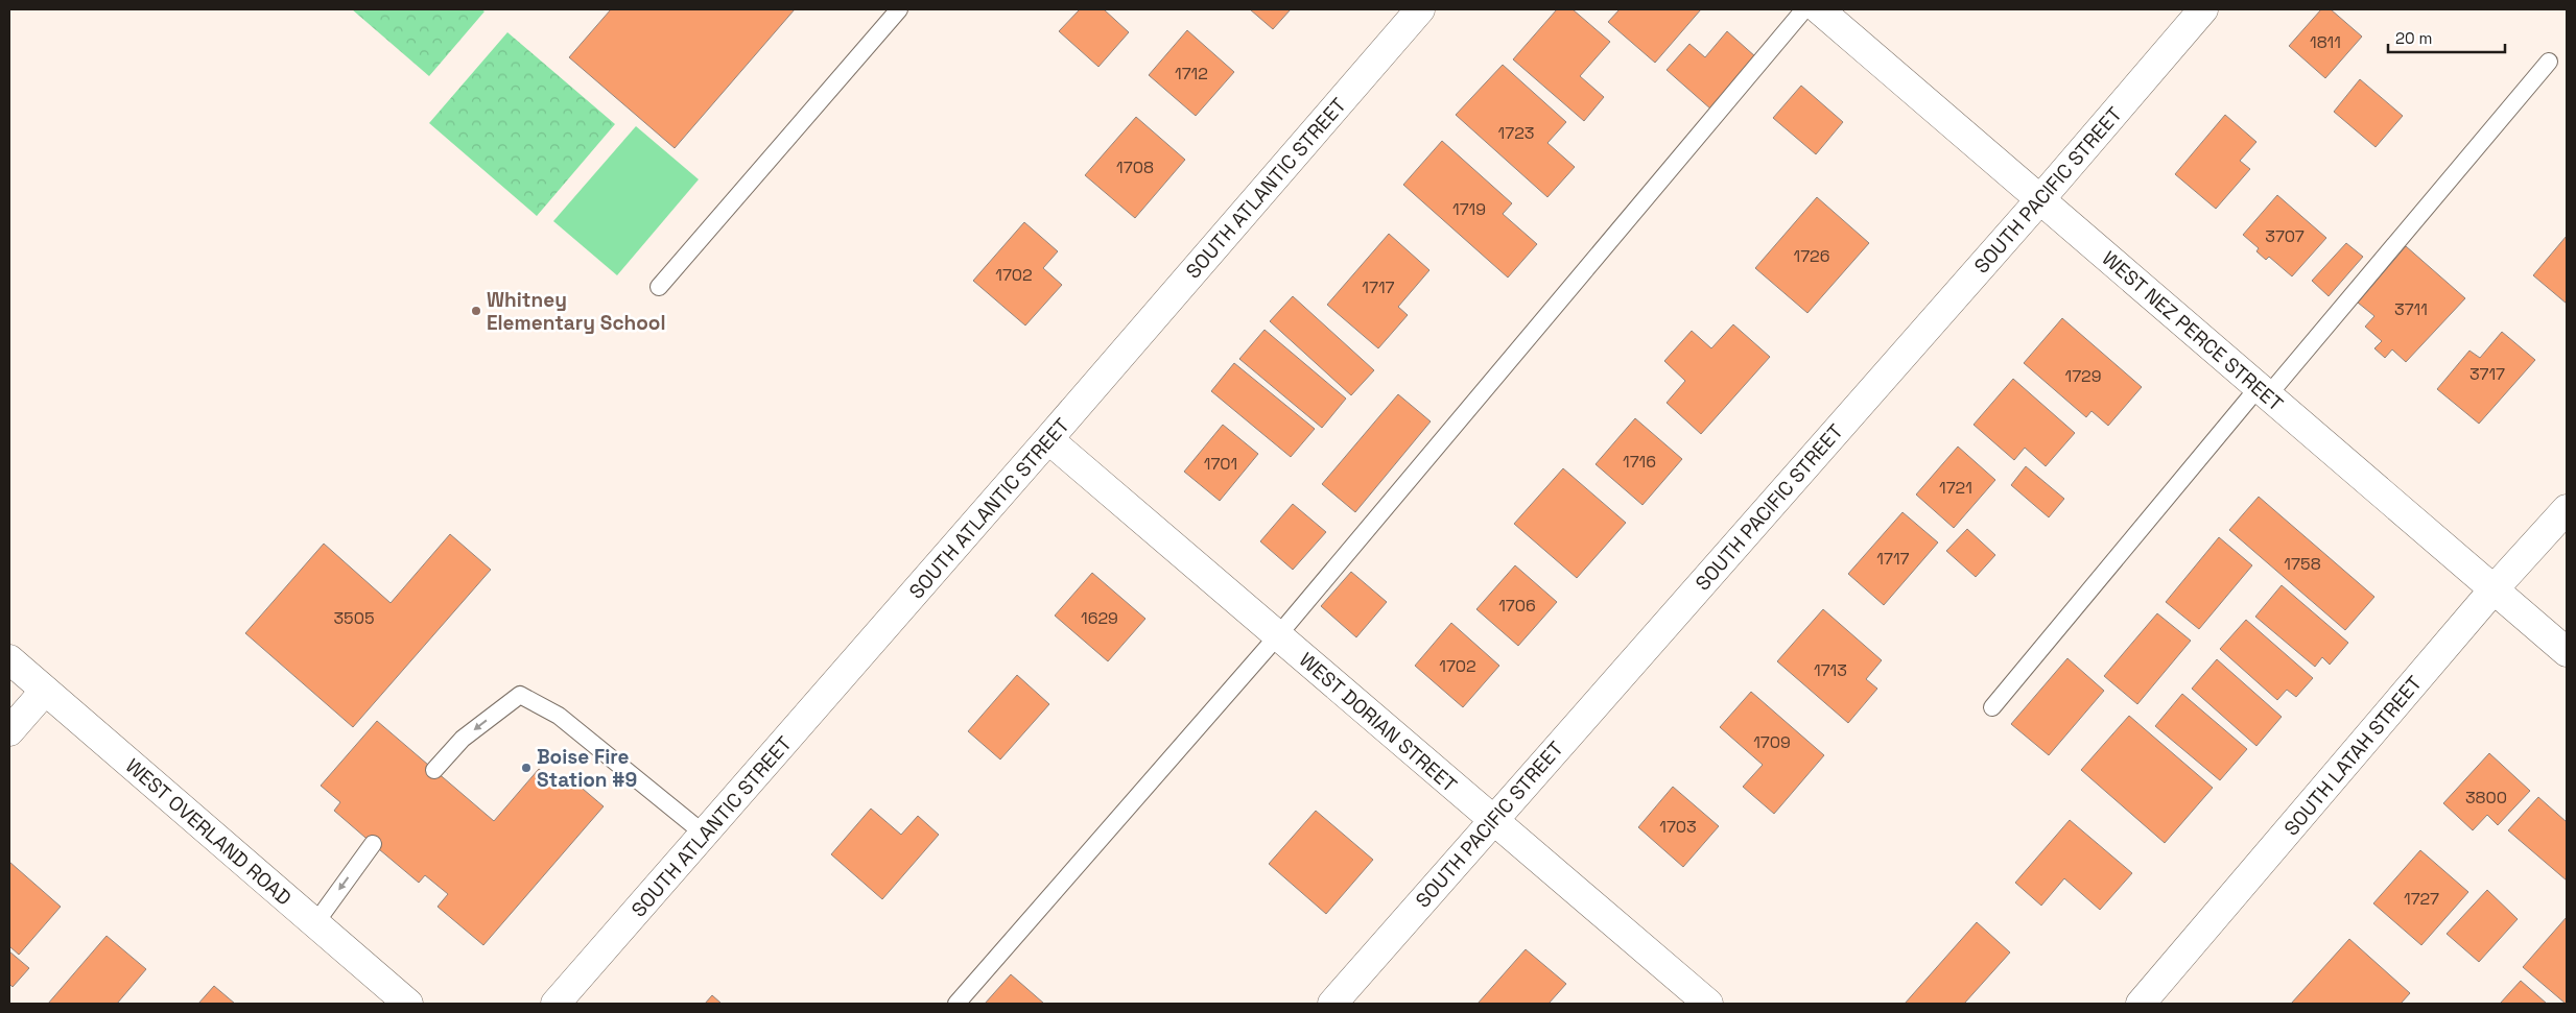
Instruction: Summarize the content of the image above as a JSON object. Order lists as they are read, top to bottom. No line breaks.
{"streets":{"street":["SOUTH ATLANTIC STREET","SOUTH PACIFIC STREET","WEST NEZ PERCE STREET","WEST DORIAN STREET","SOUTH LATAH STREET","WEST OVERLAND ROAD"]},"crossings":[["SOUTH ATLANTIC STREET","WEST DORIAN STREET"],["SOUTH PACIFIC STREET","WEST NEZ PERCE STREET"],["SOUTH PACIFIC STREET","WEST DORIAN STREET"],["WEST NEZ PERCE STREET","SOUTH LATAH STREET"]],"places":["Whitney Elementary School","Boise Fire Station #9"],"house_numbers":["1811","1712","1723","1708","1719","3707","1726","1702","1717","3711","3717","1729","1716","1701","1721","1717","1758","1706","3505","1629","1702","1713","1709","3800","1703","1727"],"scale_bar":"20 m"}
